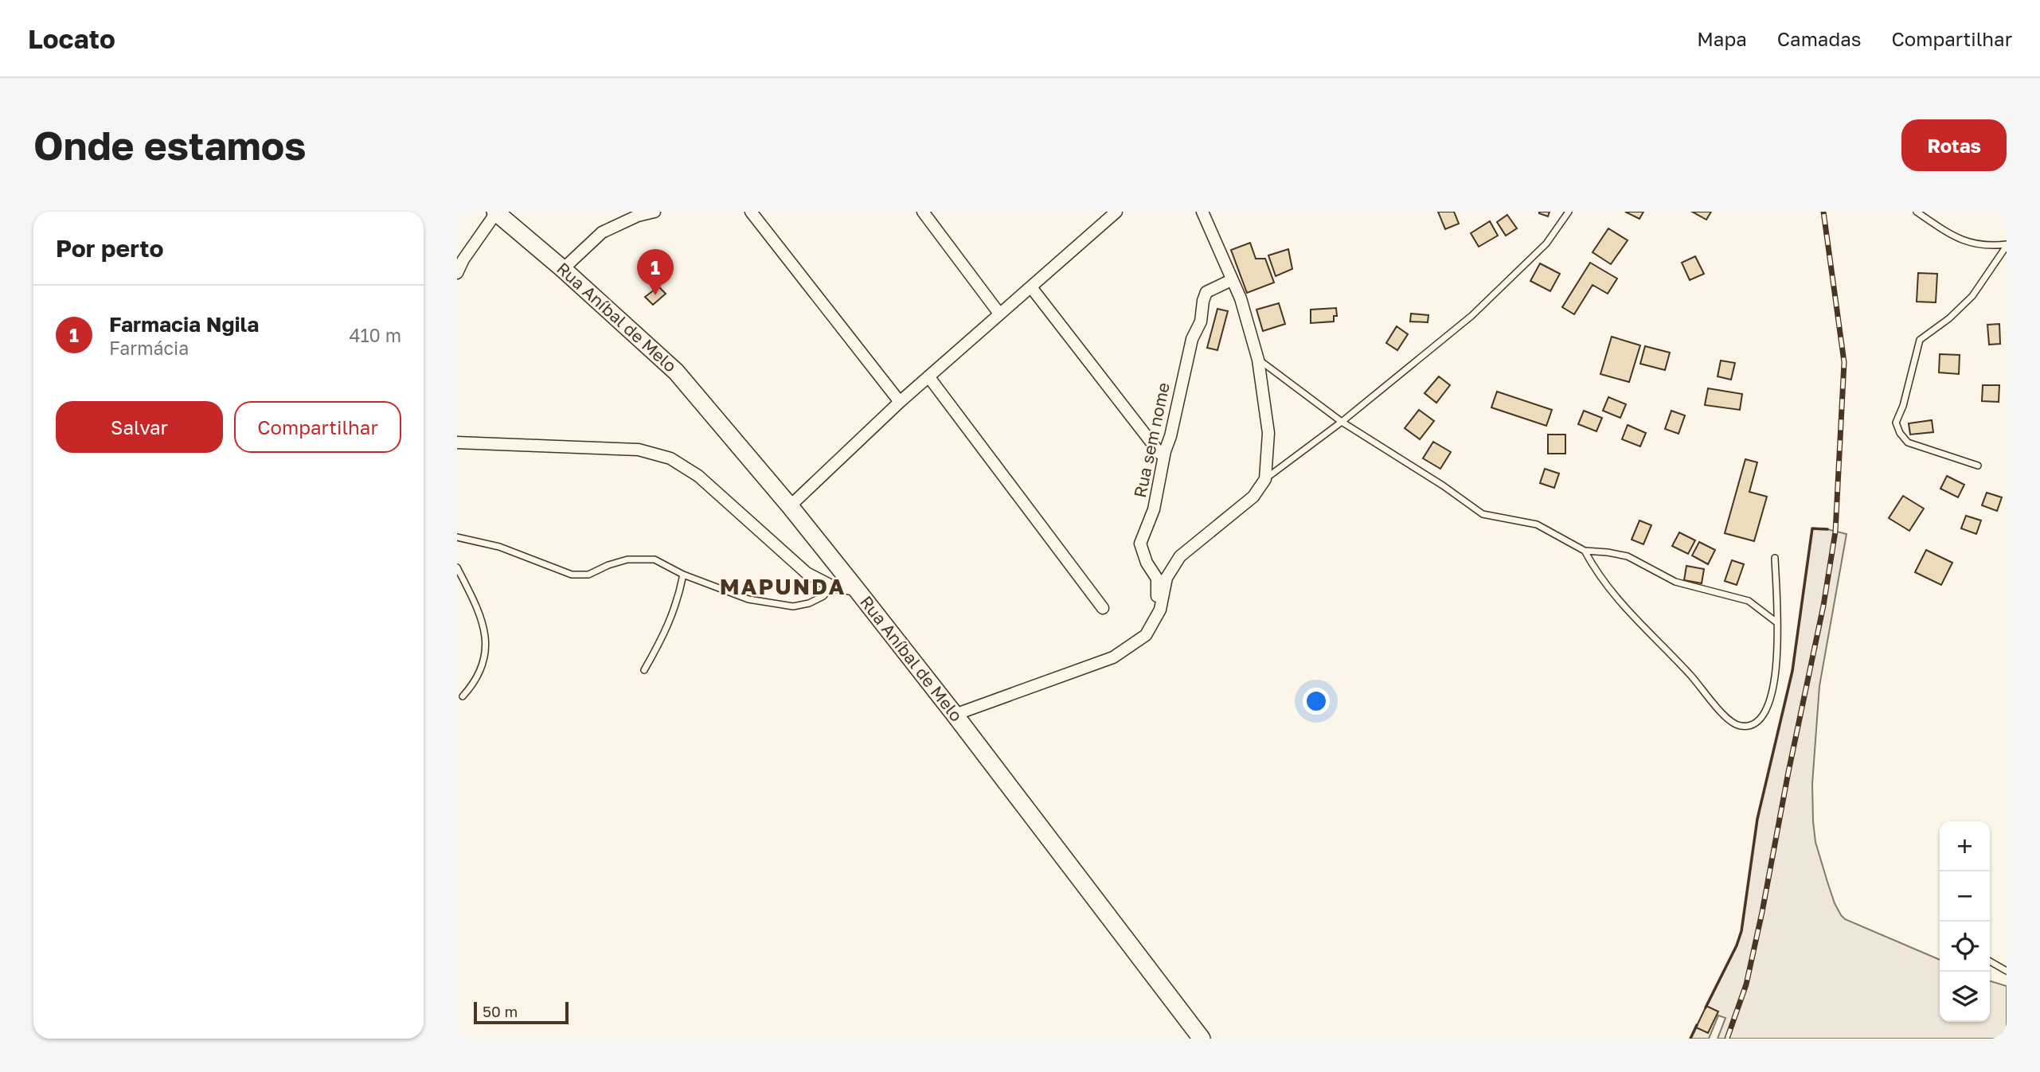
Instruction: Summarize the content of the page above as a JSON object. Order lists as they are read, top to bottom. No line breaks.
{"streets":{"street":["Rua Aníbal de Melo","Rua sem nome"]},"districts":["MAPUNDA"],"scale_bar":"50 m","page":{"header":"Locato","nav":["Mapa","Camadas","Compartilhar"],"buttons":["Rotas",["Salvar","Compartilhar"]],"title":"Onde estamos","heading":"Por perto","pins":"1","list":[{"mark":"1","name":"Farmacia Ngila","note":"Farmácia","value":"410 m"}],"map_buttons":["+","−"],"scale":"50 m"}}
